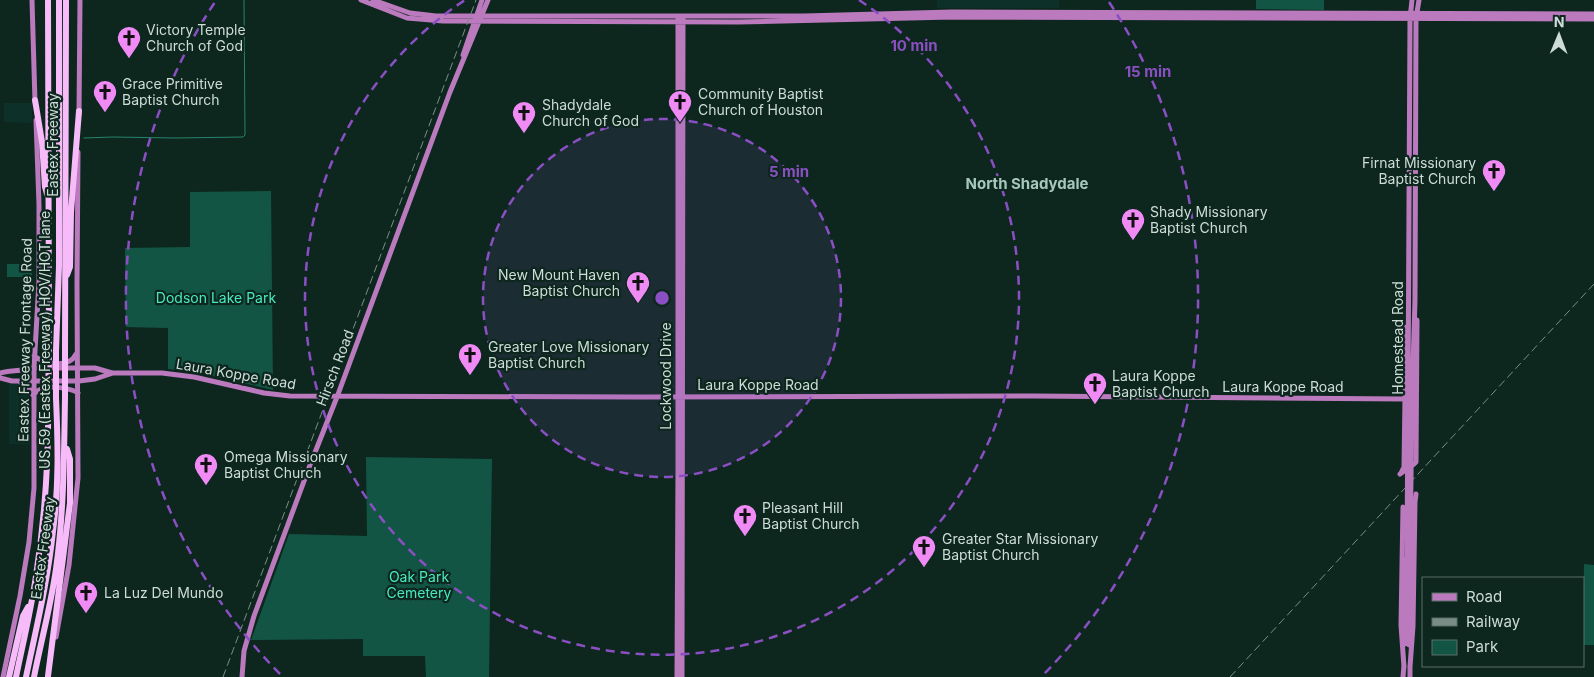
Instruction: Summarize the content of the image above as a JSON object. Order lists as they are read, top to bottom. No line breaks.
{"streets":{"highway":["Eastex Freeway","US 59 (Eastex Freeway) HOV/HOT lane"],"main road":["Homestead Road","Eastex Freeway Frontage Road","Hirsch Road","Laura Koppe Road","Lockwood Drive"]},"crossings":[["Eastex Freeway","US 59 (Eastex Freeway) HOV/HOT lane"],["Homestead Road","Laura Koppe Road"],["Eastex Freeway Frontage Road","Laura Koppe Road"],["Hirsch Road","Laura Koppe Road"],["Laura Koppe Road","Lockwood Drive"]],"districts":["North Shadydale"],"parks":["Dodson Lake Park","Oak Park Cemetery"],"places":{"church":["Victory Temple Church of God","Grace Primitive Baptist Church","Community Baptist Church of Houston","Shadydale Church of God","Firnat Missionary Baptist Church","Shady Missionary Baptist Church","New Mount Haven Baptist Church","Greater Love Missionary Baptist Church","Laura Koppe Baptist Church","Omega Missionary Baptist Church","Pleasant Hill Baptist Church","Greater Star Missionary Baptist Church","La Luz Del Mundo"]},"legend":["Road","Railway","Park"],"north":"top","rings":["10 min","15 min","5 min"]}
